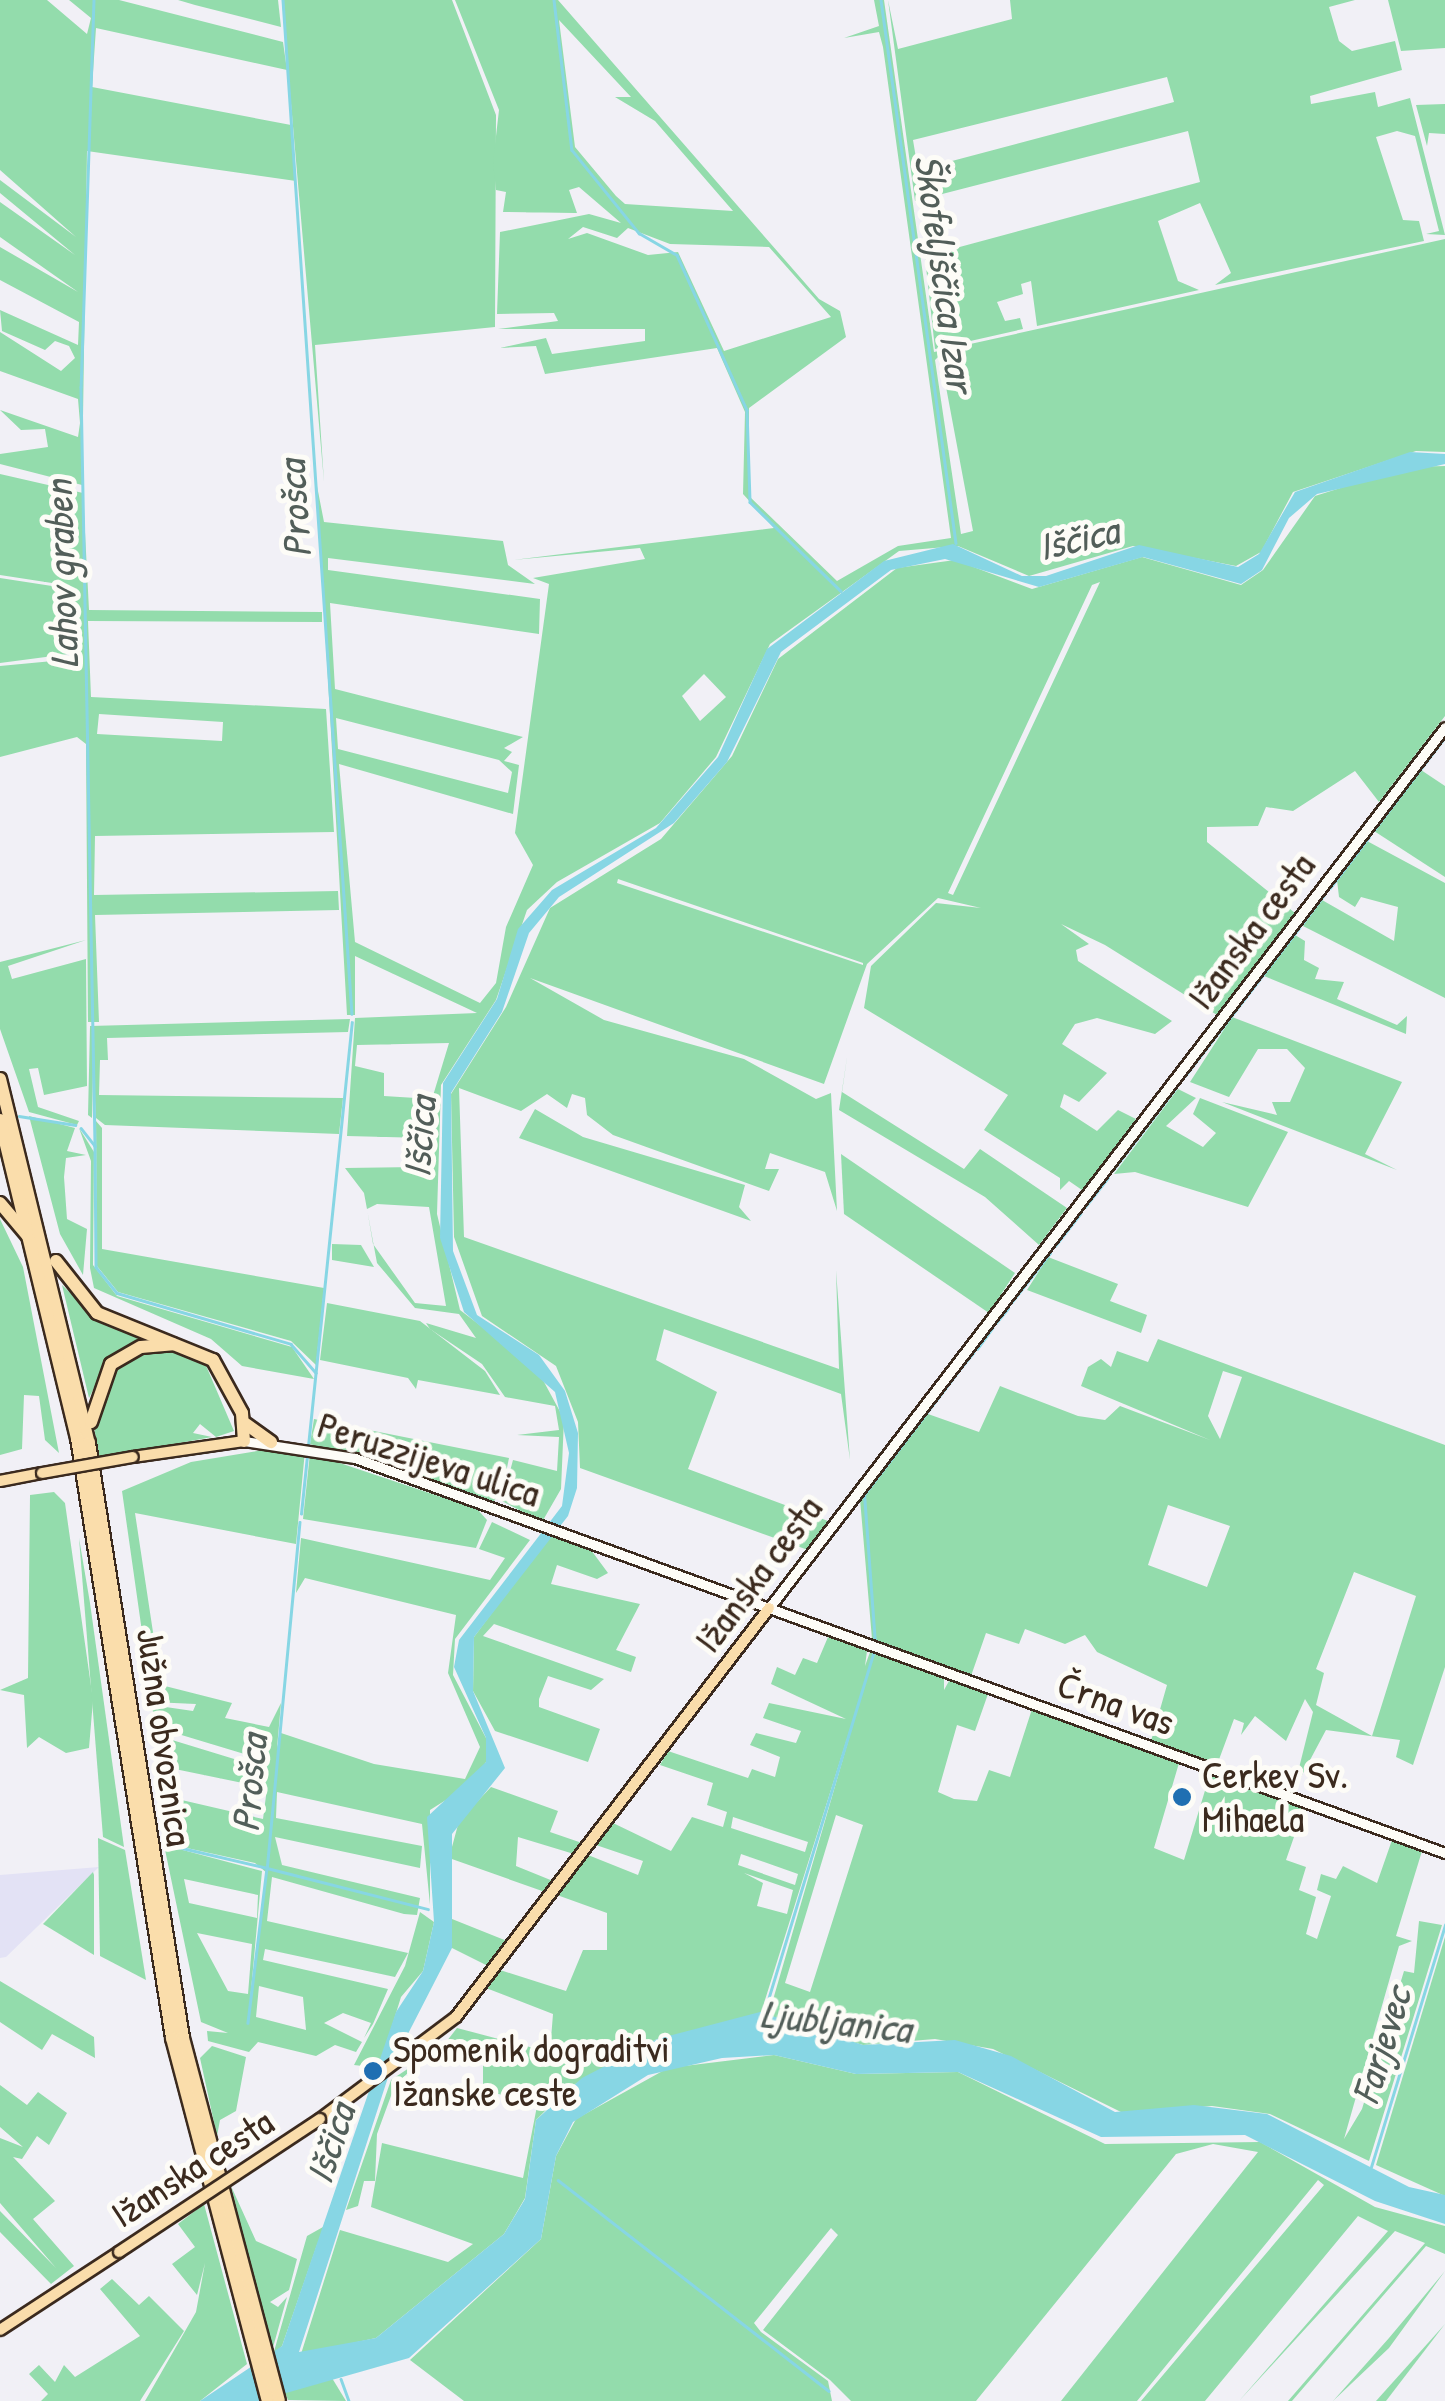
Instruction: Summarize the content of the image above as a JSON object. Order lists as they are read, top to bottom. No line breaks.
{"streets":{"highway":["Južna obvoznica"],"main road":["Ižanska cesta","Peruzzijeva ulica"],"street":["Črna vas"]},"crossings":[["Ižanska cesta","Peruzzijeva ulica"],["Ižanska cesta","Črna vas"],["Peruzzijeva ulica","Črna vas"]],"water":["Škofeljščica Izar","Prošca","Iščica","Lahov graben","Ljubljanica","Farjevec"],"places":["Cerkev Sv. Mihaela","Spomenik dograditvi Ižanske ceste"]}
